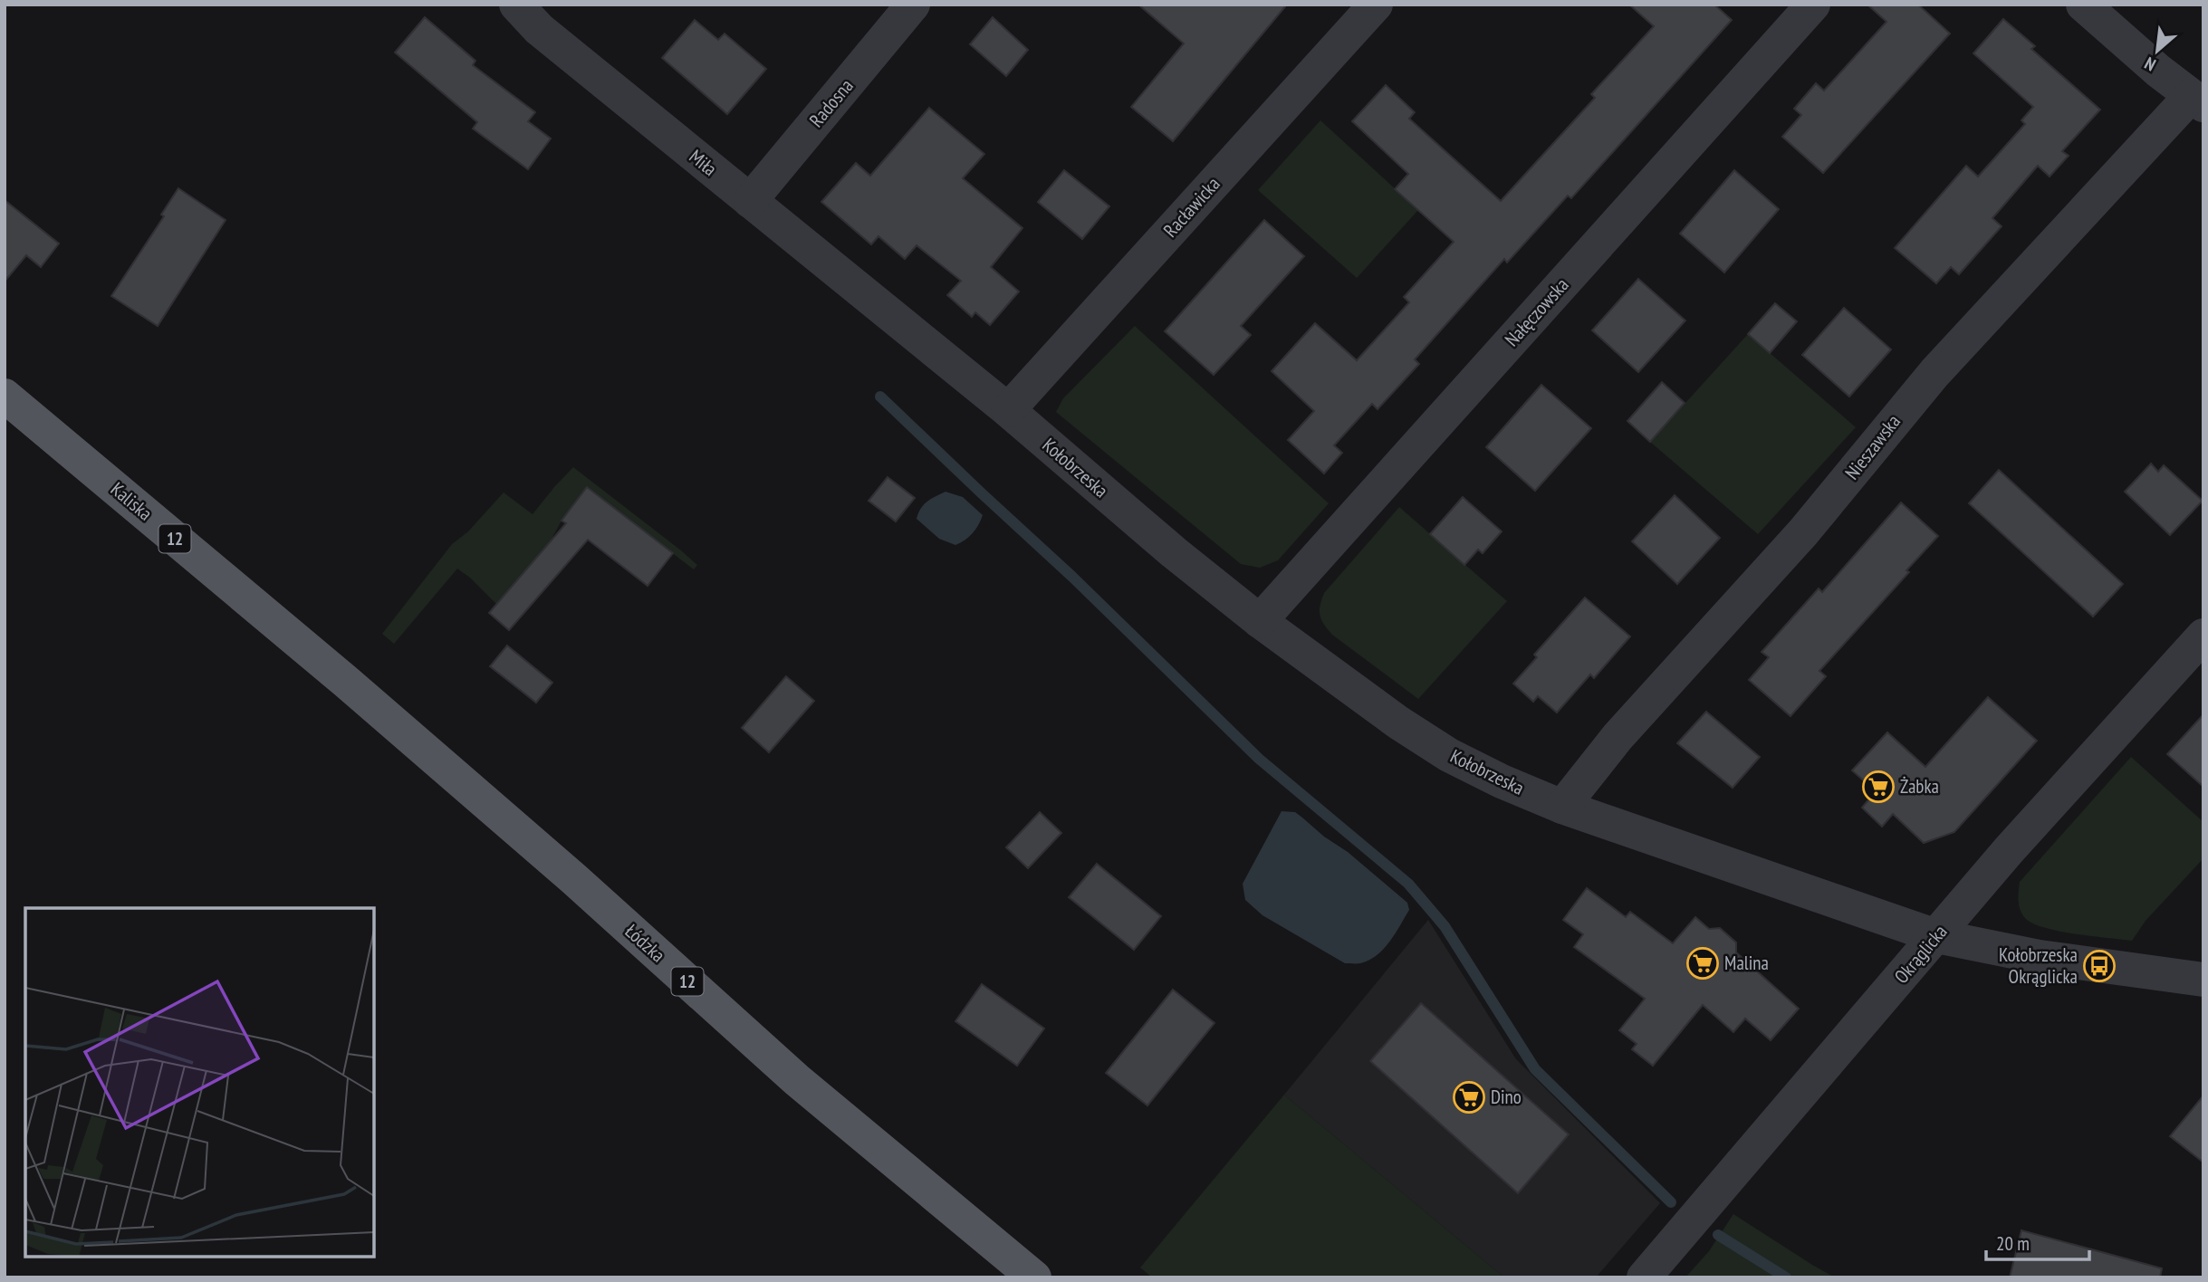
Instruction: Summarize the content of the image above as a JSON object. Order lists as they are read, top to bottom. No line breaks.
{"streets":{"main road":["Kaliska","12","Łódzka"],"street":["Radosna","Miła","Racławicka","Nałęczowska","Nieszawska","Kołobrzeska","Okrąglicka"]},"crossings":[["Radosna","Miła"],["Miła","Kołobrzeska"],["Racławicka","Kołobrzeska"],["Nałęczowska","Kołobrzeska"],["Nieszawska","Kołobrzeska"],["Kołobrzeska","Okrąglicka"],["Kaliska","Łódzka"]],"places":{"supermarket":["Żabka","Malina","Dino"],"bus stop":["Kołobrzeska Okrąglicka"]},"scale_bar":"20 m","north":"bottom left"}
